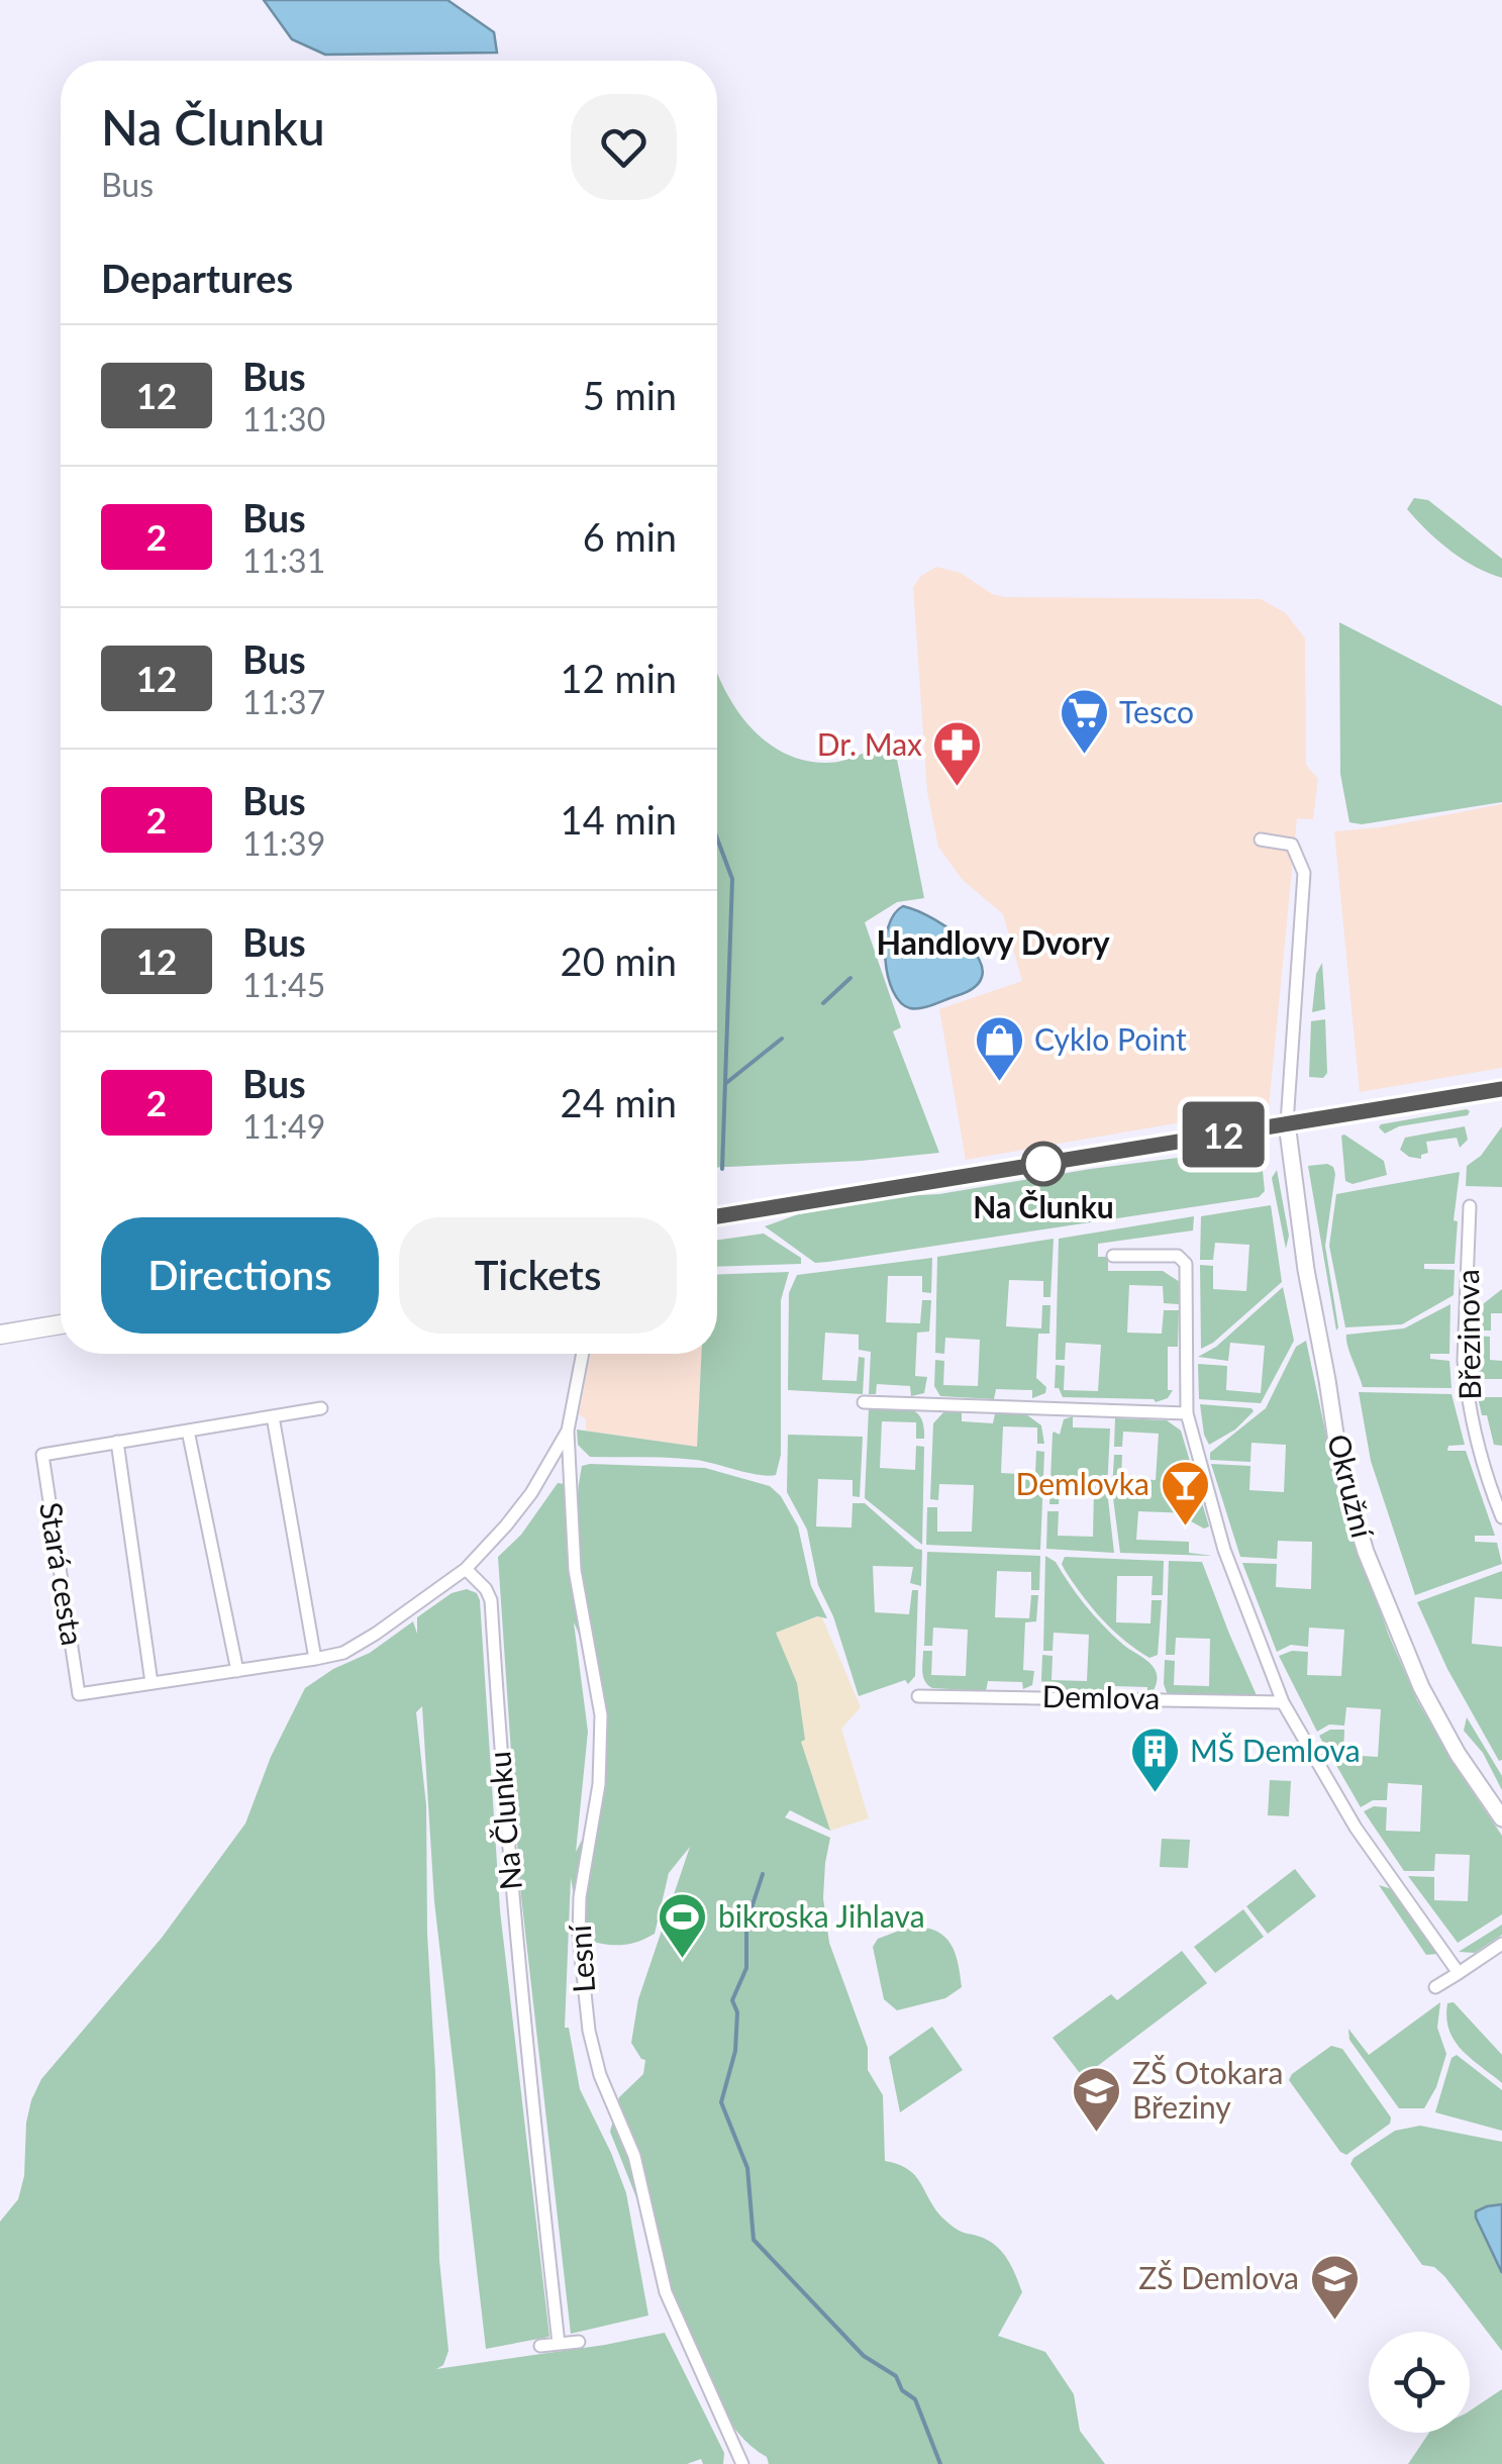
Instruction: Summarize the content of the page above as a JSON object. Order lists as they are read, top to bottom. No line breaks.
{"streets":{"street":["Březinova","Okružní","Stará cesta","Demlova","Na Člunku","Lesní"]},"crossings":[["Stará cesta","Na Člunku"]],"districts":["Handlovy Dvory"],"places":{"supermarket":["Tesco"],"pharmacy":["Dr. Max"],"shop":["Cyklo Point"],"other":["Na Člunku"],"bar":["Demlovka"],"building":["MŠ Demlova"],"sports":["bikroska Jihlava"],"school or university":["ZŠ Otokara Březiny","ZŠ Demlova"]},"lines":["bus line 12"],"page":{"on_map":"12","heading":[["Na Člunku","Bus"],"Departures"],"list":[{"mark":"12","name":"Bus","note":"11:30","value":"5 min"},{"mark":"2","name":"Bus","note":"11:31","value":"6 min"},{"mark":"12","name":"Bus","note":"11:37","value":"12 min"},{"mark":"2","name":"Bus","note":"11:39","value":"14 min"},{"mark":"12","name":"Bus","note":"11:45","value":"20 min"},{"mark":"2","name":"Bus","note":"11:49","value":"24 min"}],"buttons":["Directions","Tickets"]}}
